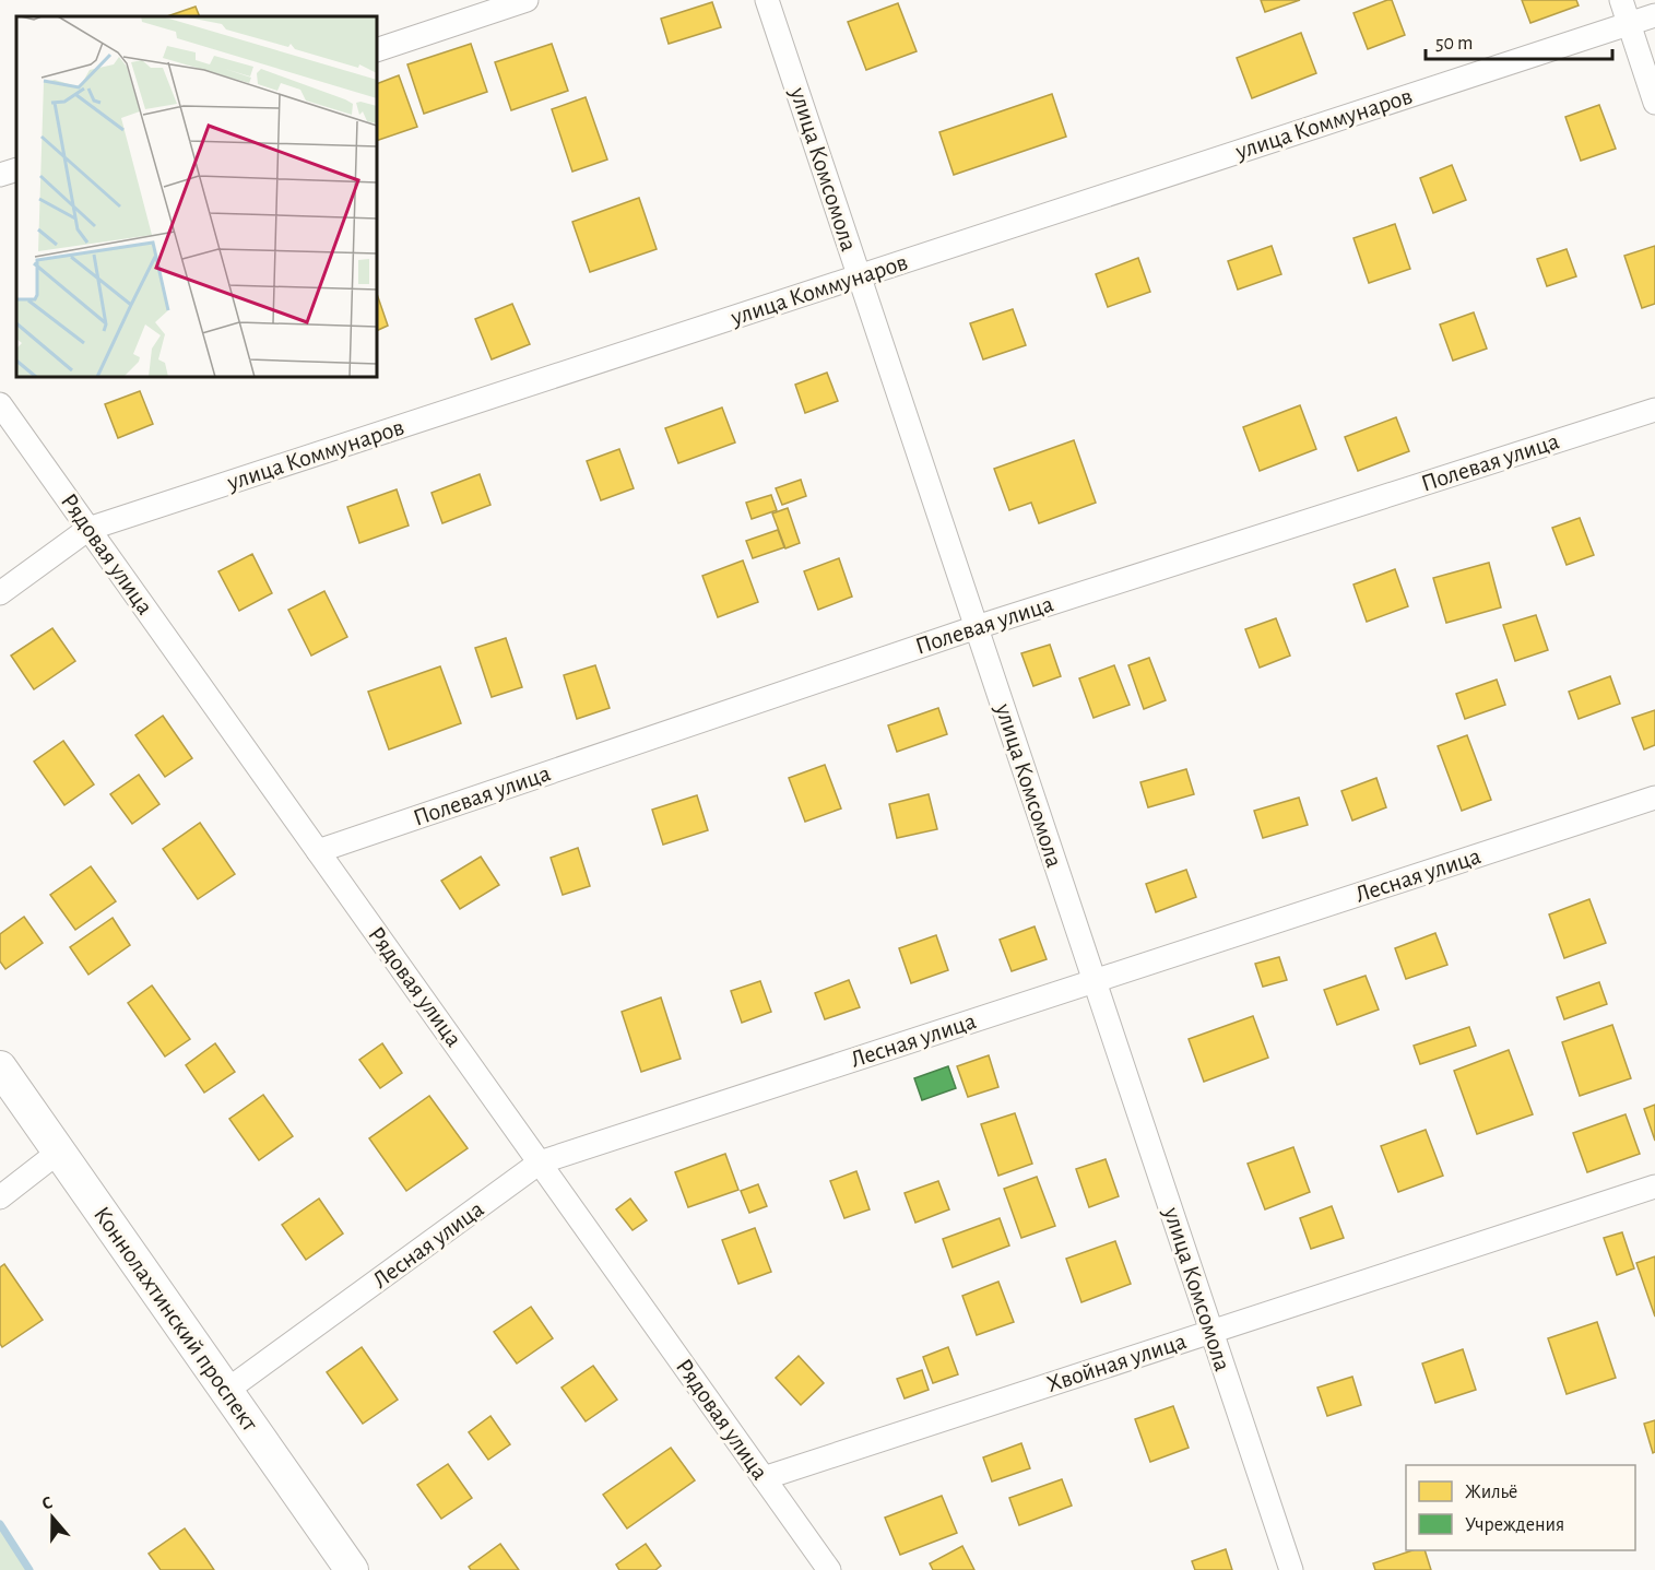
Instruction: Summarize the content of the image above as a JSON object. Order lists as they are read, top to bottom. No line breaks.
{"streets":{"main road":["Коннолахтинский проспект"],"street":["улица Коммунаров","улица Комсомола","Полевая улица","Рядовая улица","Лесная улица","Хвойная улица"]},"crossings":[["улица Коммунаров","улица Комсомола"],["улица Коммунаров","Рядовая улица"],["улица Комсомола","Полевая улица"],["улица Комсомола","Лесная улица"],["улица Комсомола","Хвойная улица"],["Полевая улица","Рядовая улица"],["Рядовая улица","Лесная улица"],["Рядовая улица","Хвойная улица"],["Лесная улица","Коннолахтинский проспект"]],"legend":["Жильё","Учреждения"],"scale_bar":"50 m","north":"top"}
